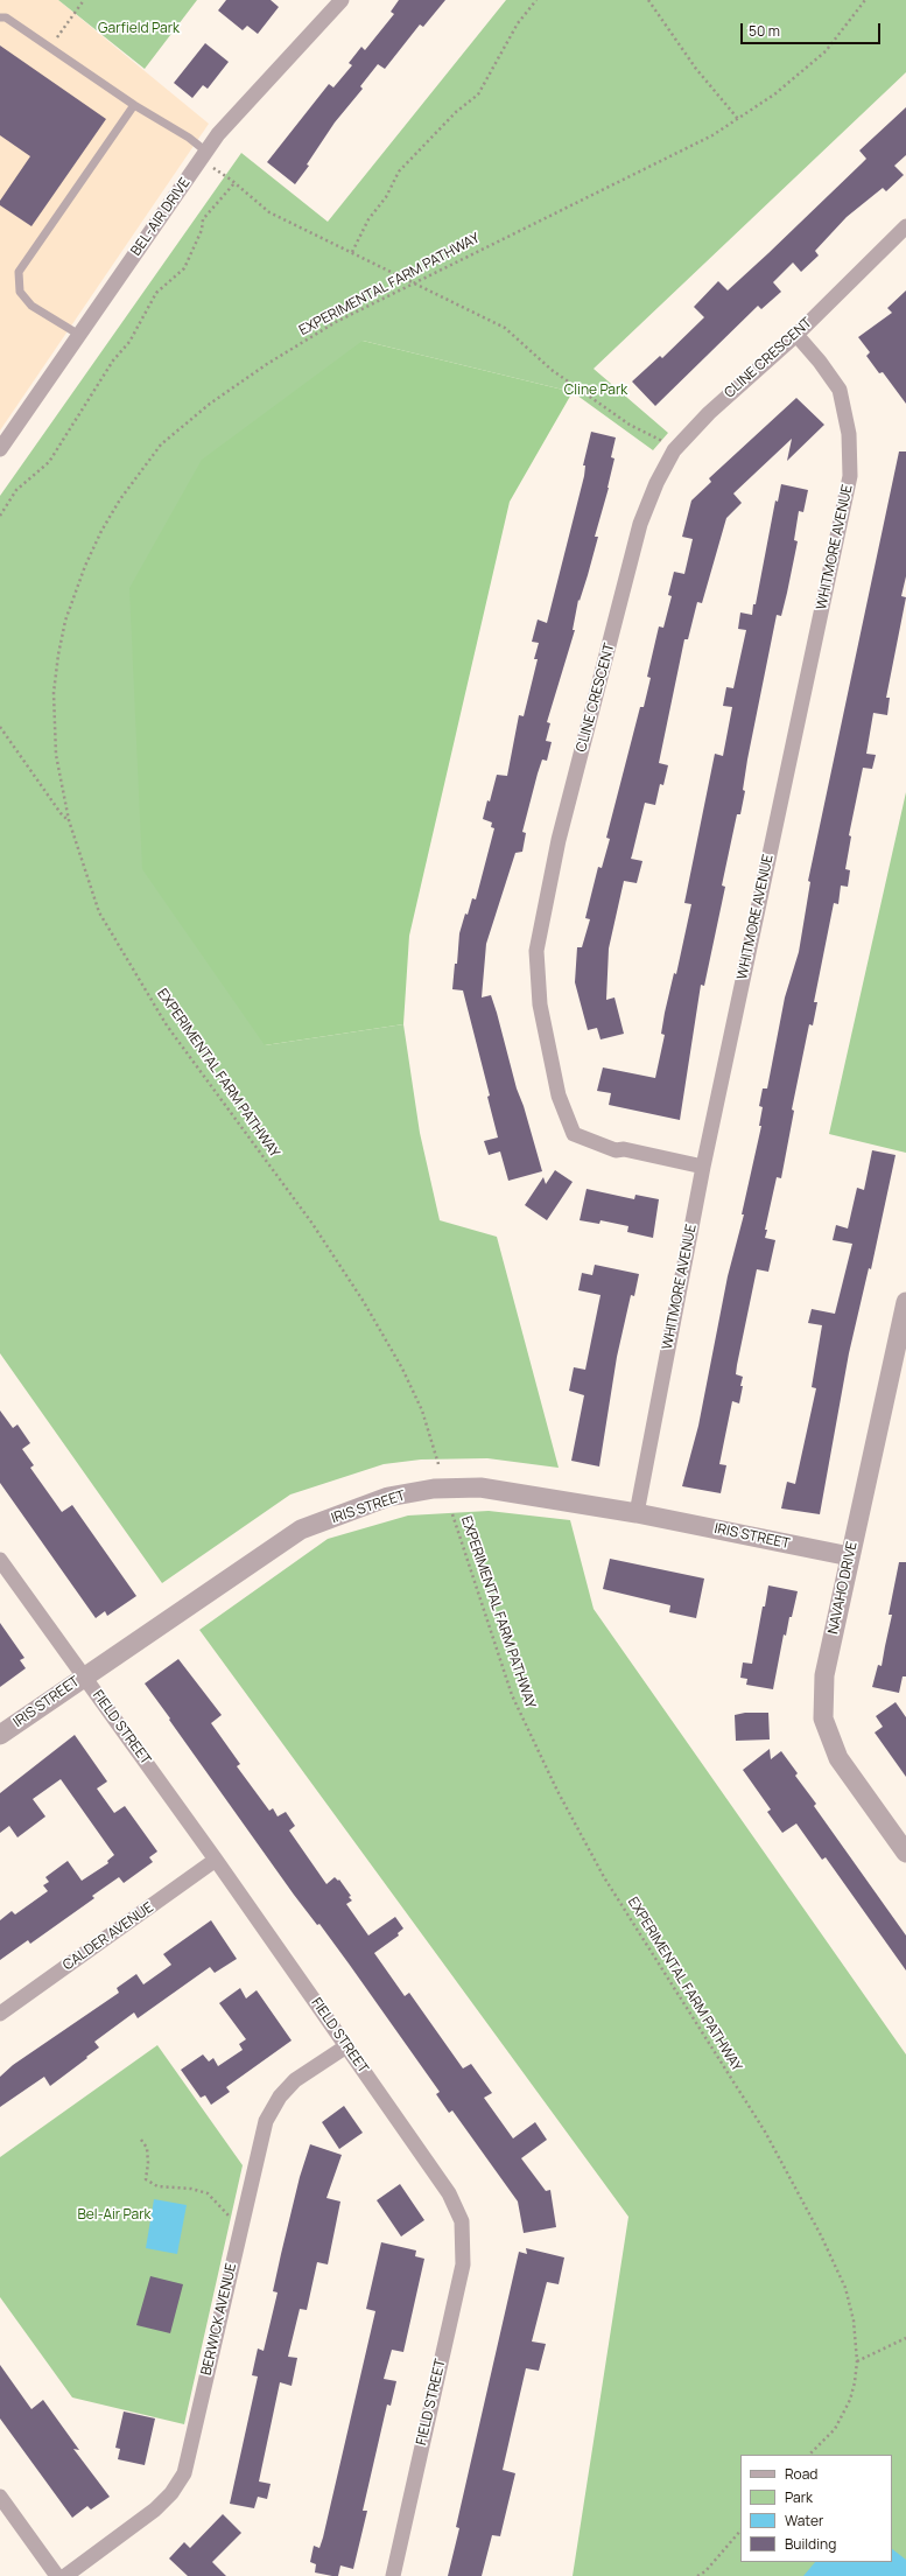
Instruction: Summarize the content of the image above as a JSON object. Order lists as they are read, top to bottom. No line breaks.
{"streets":{"street":["BEL-AIR DRIVE","CLINE CRESCENT","WHITMORE AVENUE","IRIS STREET","NAVAHO DRIVE","FIELD STREET","CALDER AVENUE","BERWICK AVENUE"],"path":["EXPERIMENTAL FARM PATHWAY"]},"crossings":[["CLINE CRESCENT","WHITMORE AVENUE"],["WHITMORE AVENUE","IRIS STREET"],["IRIS STREET","NAVAHO DRIVE"],["IRIS STREET","FIELD STREET"],["FIELD STREET","CALDER AVENUE"],["FIELD STREET","BERWICK AVENUE"]],"parks":["Garfield Park","Cline Park","Bel-Air Park"],"legend":["Road","Park","Water","Building"],"scale_bar":"50 m"}
